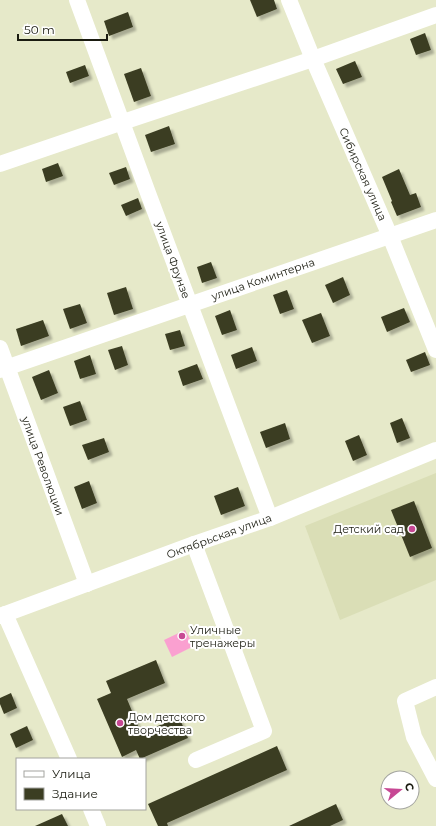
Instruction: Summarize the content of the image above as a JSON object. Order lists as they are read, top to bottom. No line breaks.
{"streets":{"street":["Сибирская улица","улица Фрунзе","улица Коминтерна","улица Революции","Октябрьская улица"]},"crossings":[["Сибирская улица","улица Коминтерна"],["улица Фрунзе","улица Коминтерна"],["улица Фрунзе","Октябрьская улица"],["улица Коминтерна","улица Революции"],["улица Революции","Октябрьская улица"]],"places":["Детский сад","Уличные тренажеры","Дом детского творчества"],"legend":["Улица","Здание"],"scale_bar":"50 m","north":"right"}
